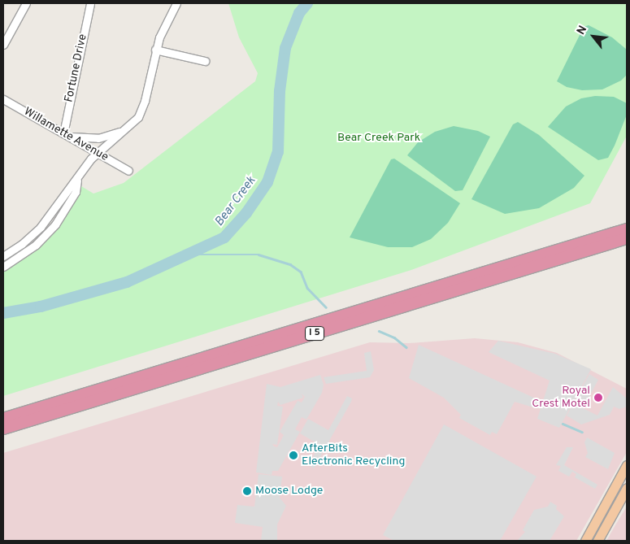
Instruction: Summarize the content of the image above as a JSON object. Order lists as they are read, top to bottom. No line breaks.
{"streets":{"highway":["I 5"],"street":["Fortune Drive","Willamette Avenue"]},"crossings":[["Fortune Drive","Willamette Avenue"]],"water":["Bear Creek"],"parks":["Bear Creek Park"],"places":["Royal Crest Motel","AfterBits Electronic Recycling","Moose Lodge"],"north":"top left"}
